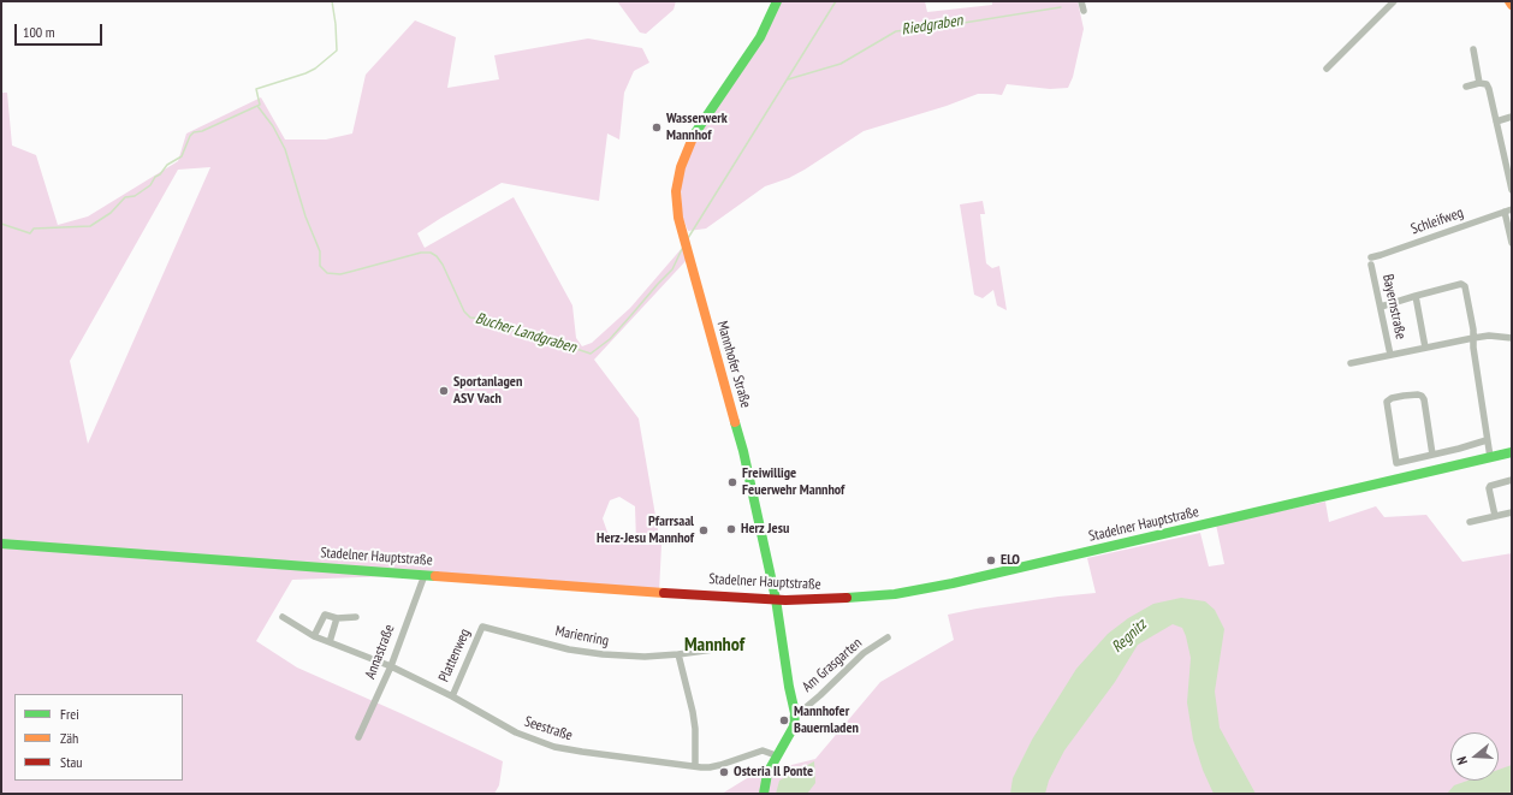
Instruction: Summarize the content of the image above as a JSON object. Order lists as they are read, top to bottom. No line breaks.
{"streets":{"main road":["Mannhofer Straße","Stadelner Hauptstraße"],"street":["Schleifweg","Bayernstraße","Marienring","Annastraße","Plattenweg","Am Grasgarten","Seestraße"]},"crossings":[["Mannhofer Straße","Stadelner Hauptstraße"],["Mannhofer Straße","Am Grasgarten"],["Mannhofer Straße","Seestraße"],["Stadelner Hauptstraße","Annastraße"],["Marienring","Plattenweg"],["Annastraße","Seestraße"],["Plattenweg","Seestraße"]],"districts":["Mannhof"],"water":["Riedgraben","Bucher Landgraben","Regnitz"],"places":["Wasserwerk Mannhof","Sportanlagen ASV Vach","Freiwillige Feuerwehr Mannhof","Herz Jesu","Pfarrsaal Herz-Jesu Mannhof","ELO","Mannhofer Bauernladen","Osteria Il Ponte"],"legend":["Frei","Zäh","Stau"],"scale_bar":"100 m","north":"left"}
